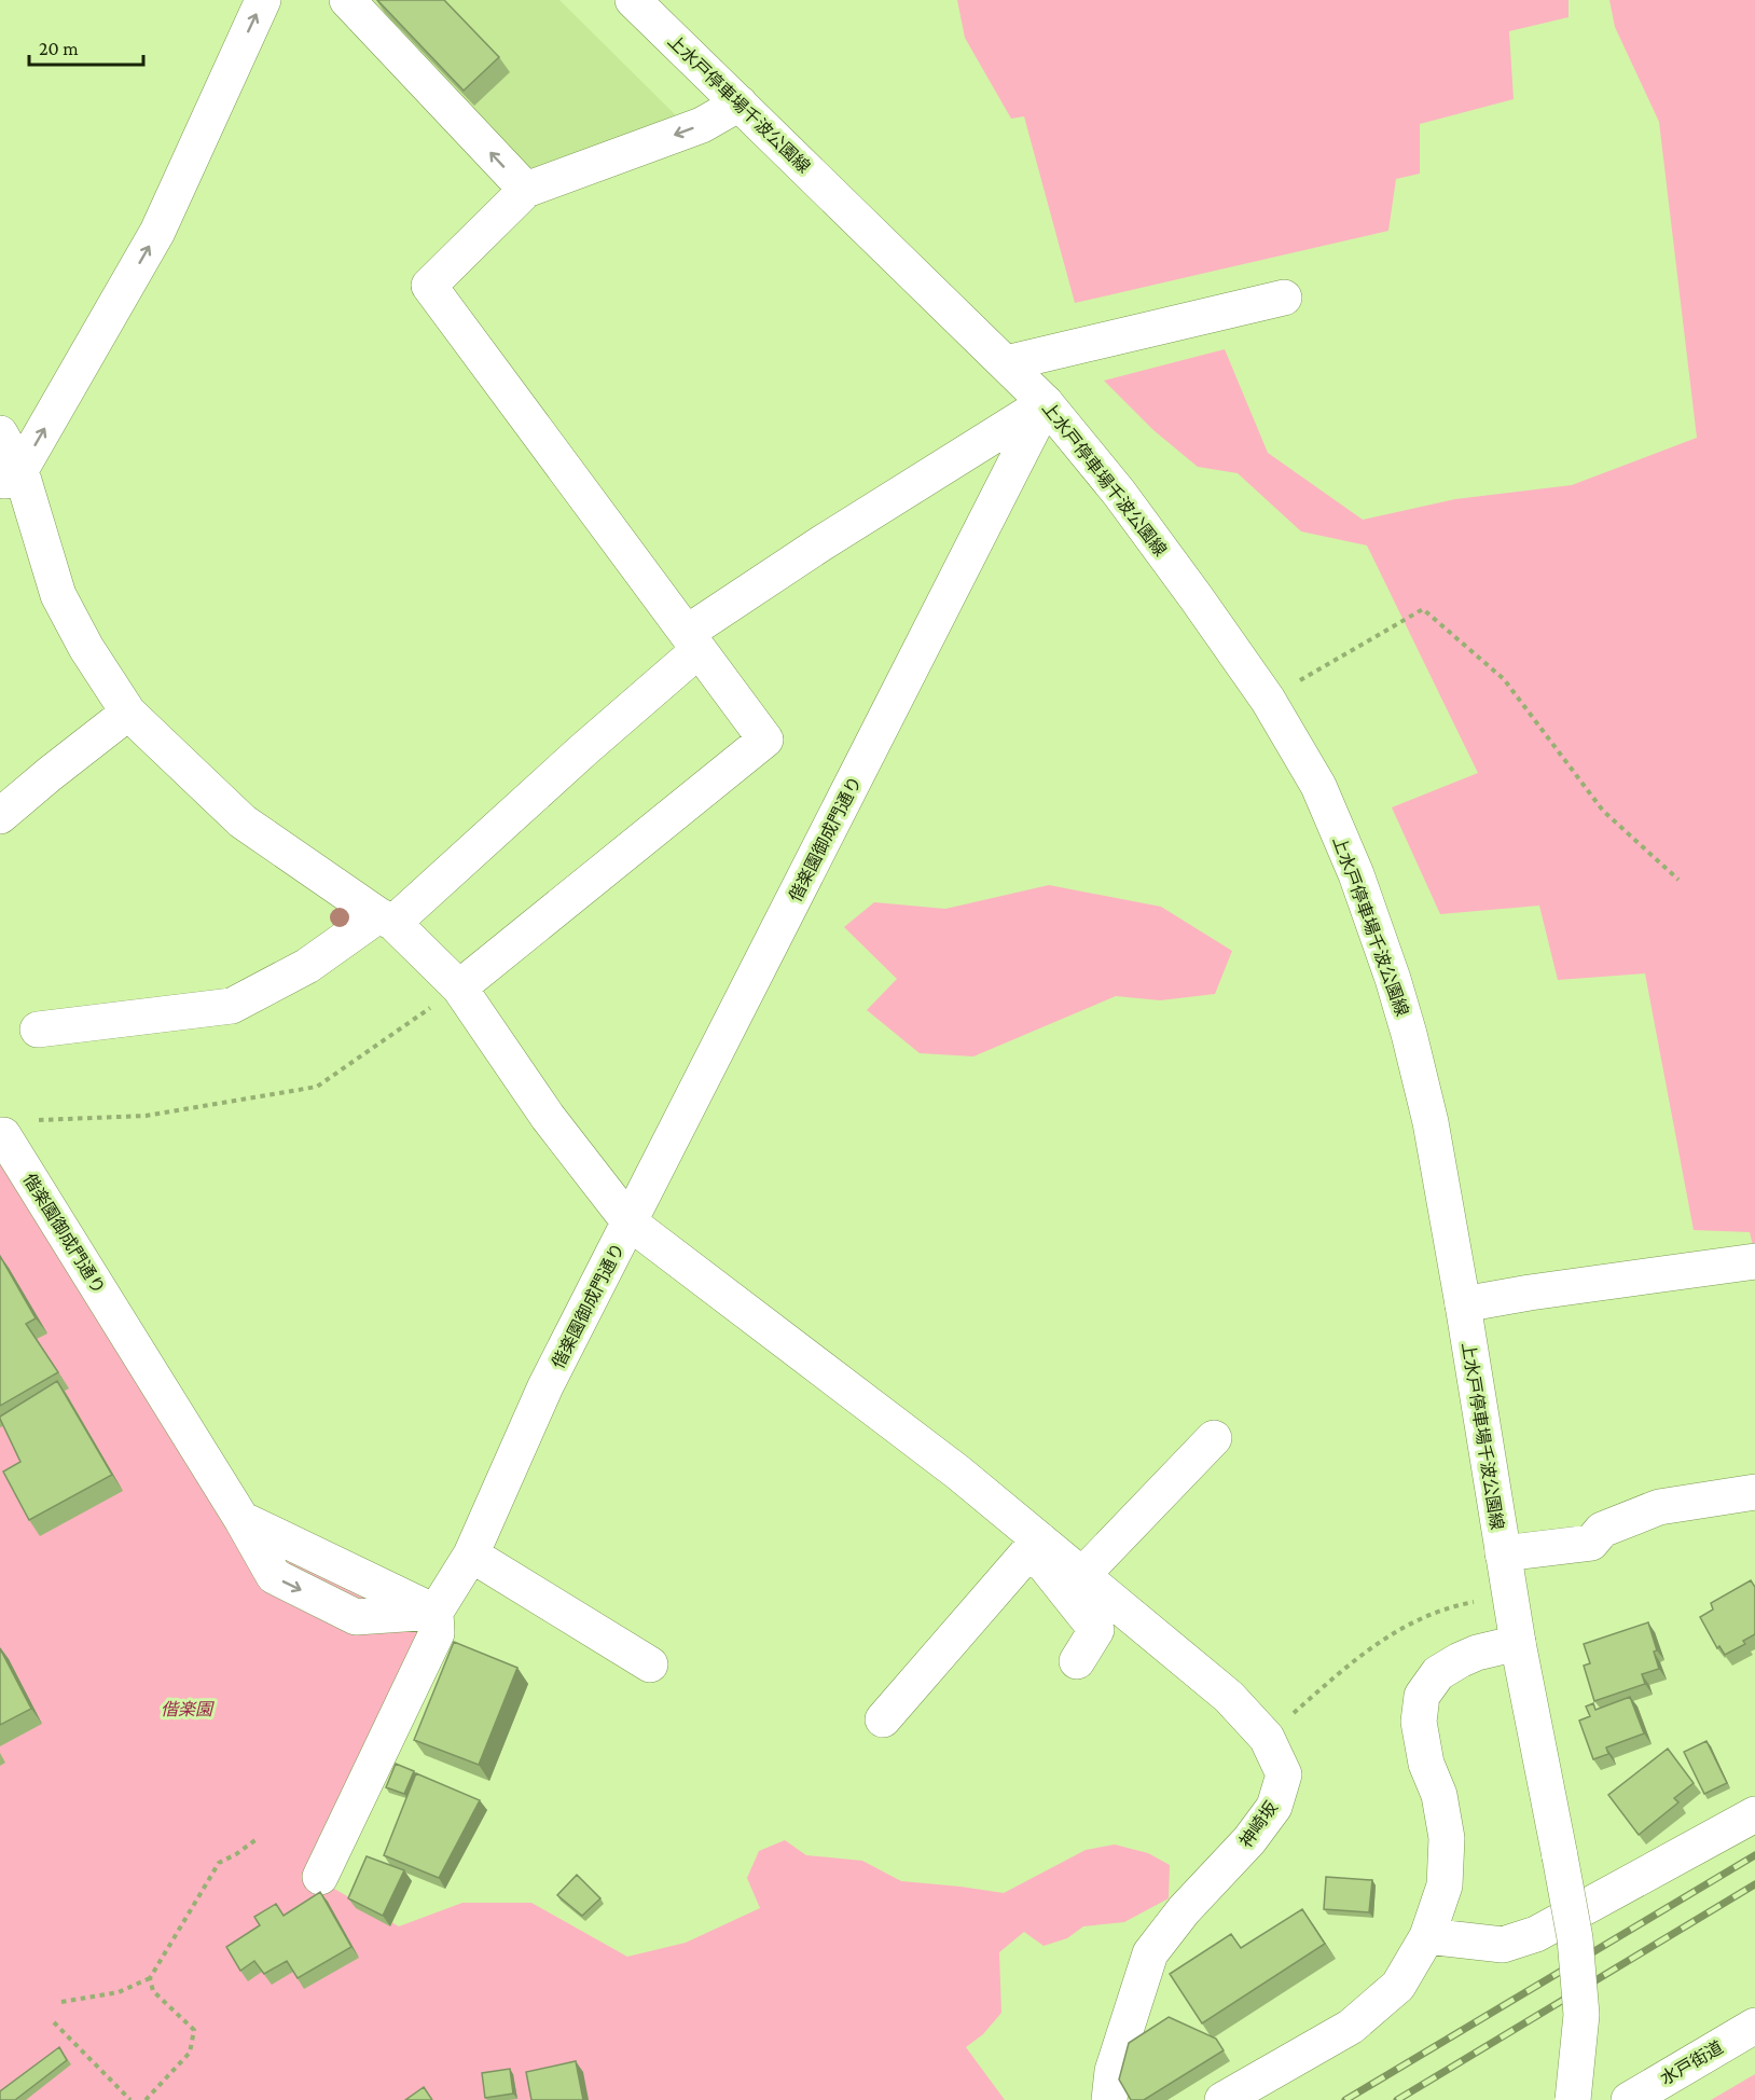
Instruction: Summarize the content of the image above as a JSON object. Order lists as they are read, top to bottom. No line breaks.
{"streets":{"street":["上水戸停車場千波公園線","偕楽園御成門通り","神崎坂","水戸街道"]},"crossings":[["上水戸停車場千波公園線","偕楽園御成門通り"]],"parks":["偕楽園"],"scale_bar":"20 m"}
